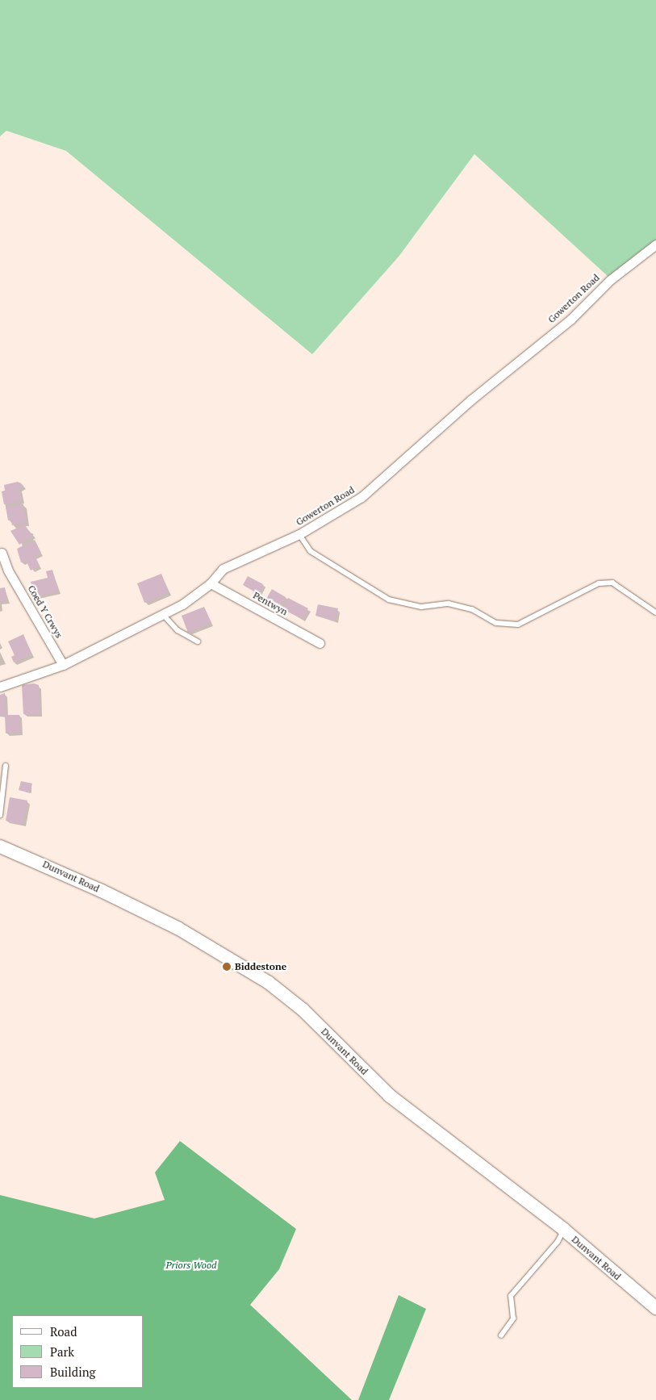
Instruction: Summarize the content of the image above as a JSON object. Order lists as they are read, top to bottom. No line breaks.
{"streets":{"street":["Gowerton Road","Pentwyn","Coed Y Crwys","Dunvant Road"]},"crossings":[["Gowerton Road","Pentwyn"],["Gowerton Road","Coed Y Crwys"]],"parks":["Priors Wood"],"places":["Biddestone"],"legend":["Road","Park","Building"]}
